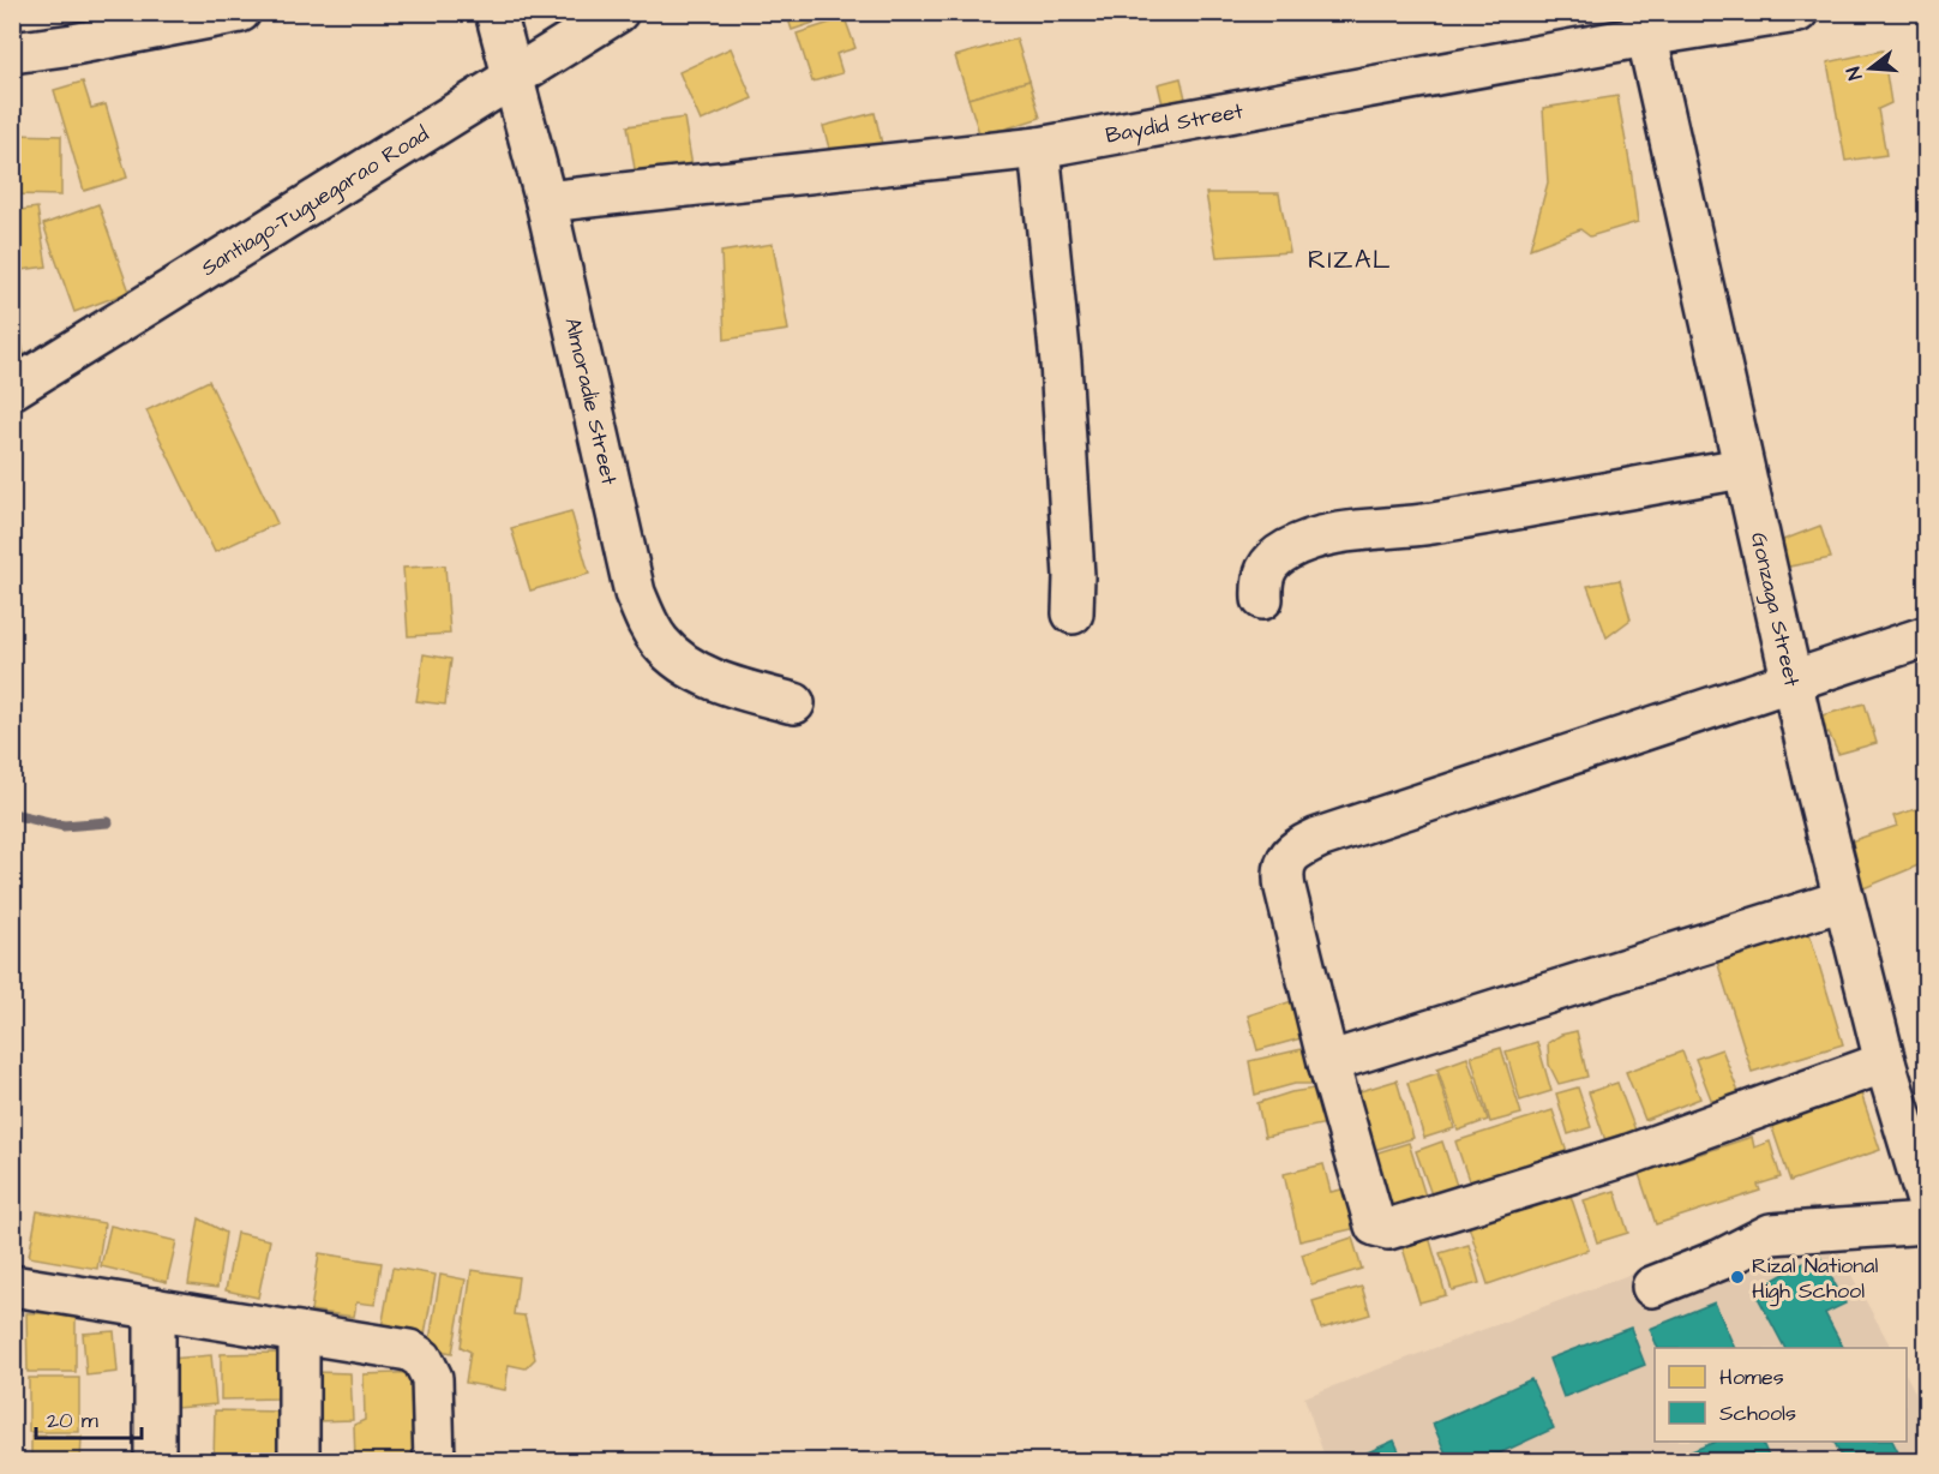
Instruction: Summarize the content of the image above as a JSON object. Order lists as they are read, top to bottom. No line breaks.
{"streets":{"main road":["Baydid Street","Santiago-Tuguegarao Road","Almoradie Street","Gonzaga Street"]},"crossings":[["Baydid Street","Almoradie Street"],["Baydid Street","Gonzaga Street"],["Santiago-Tuguegarao Road","Almoradie Street"]],"districts":["RIZAL"],"places":["Rizal National High School"],"legend":["Homes","Schools"],"scale_bar":"20 m","north":"left"}
